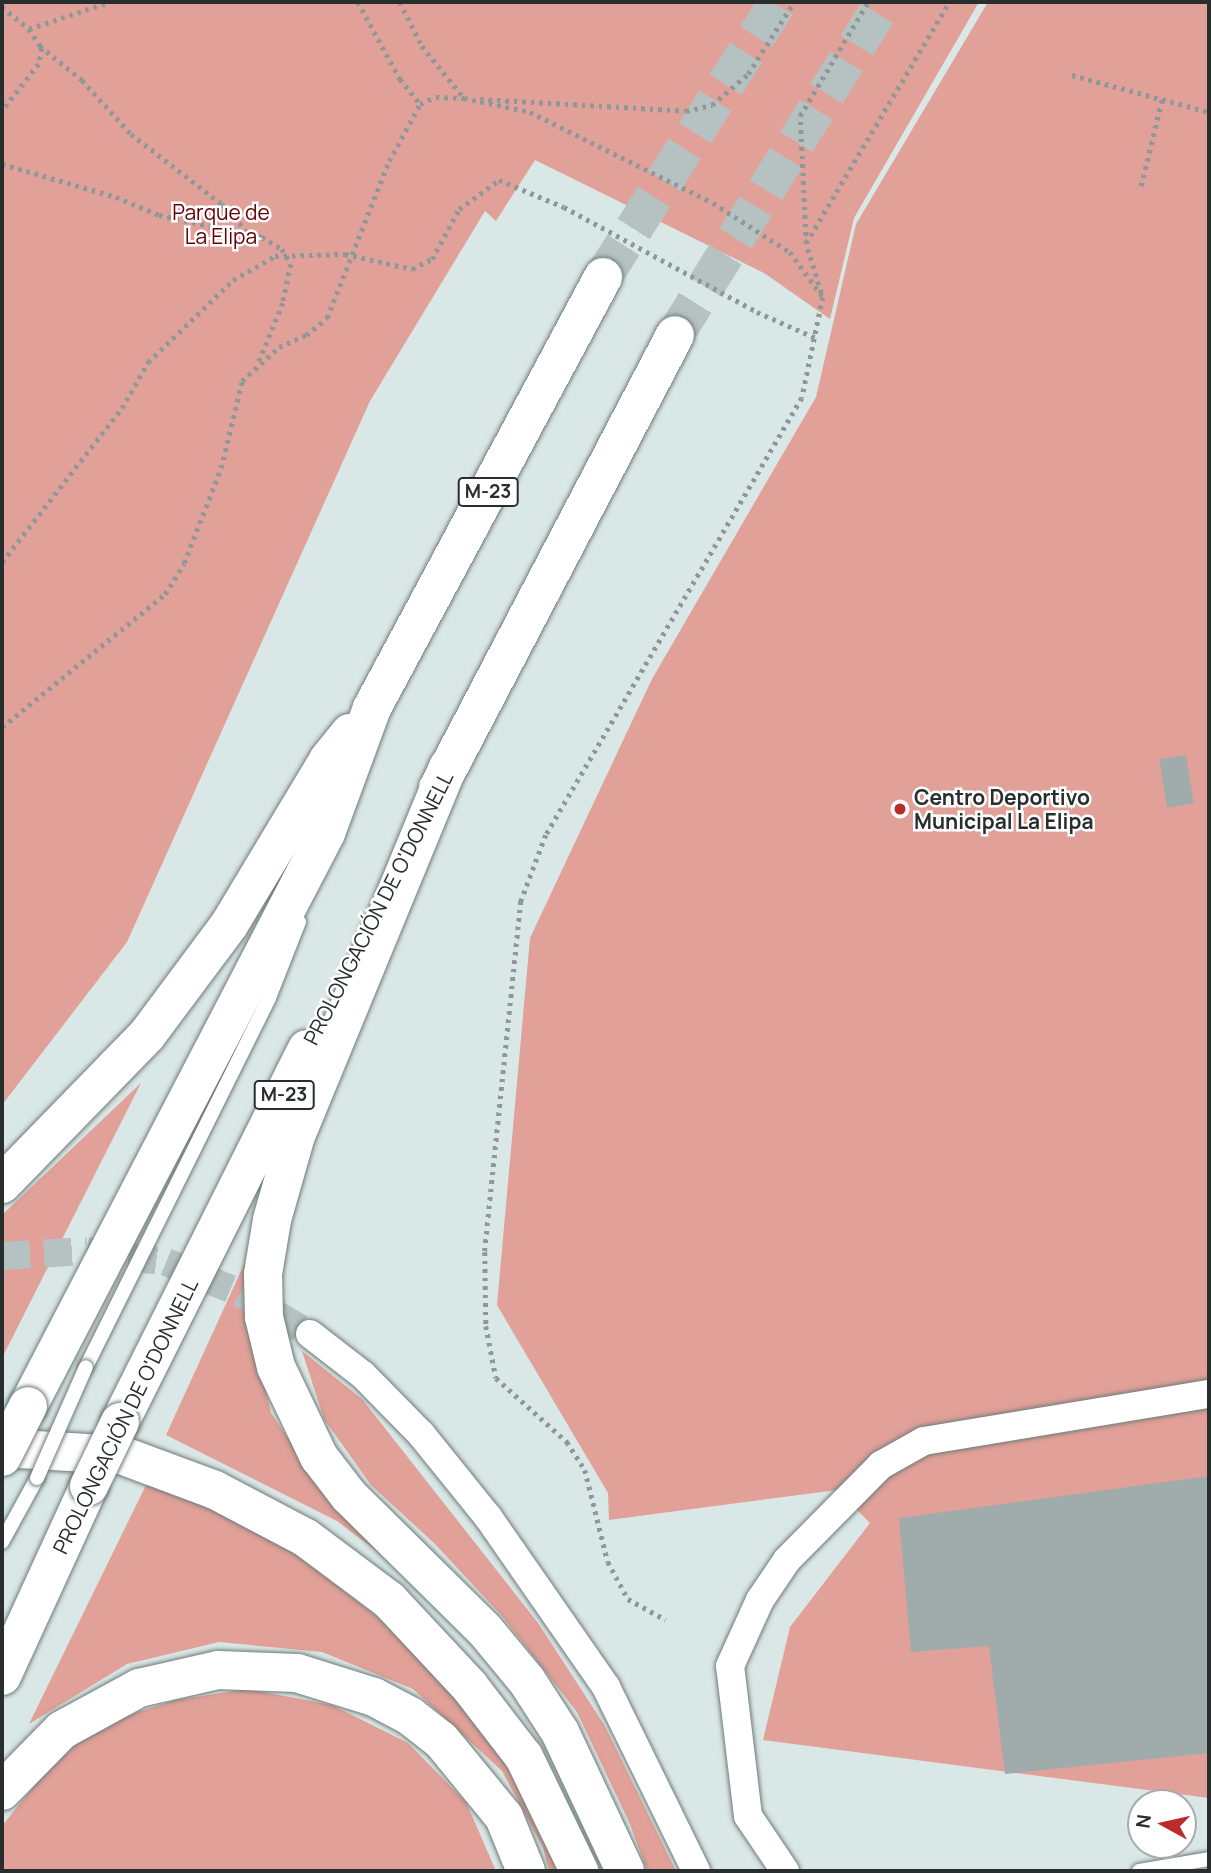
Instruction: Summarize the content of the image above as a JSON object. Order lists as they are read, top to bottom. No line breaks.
{"streets":{"highway":["M-23","PROLONGACIÓN DE O'DONNELL"]},"parks":["Parque de La Elipa"],"places":["Centro Deportivo Municipal La Elipa"],"north":"left"}
